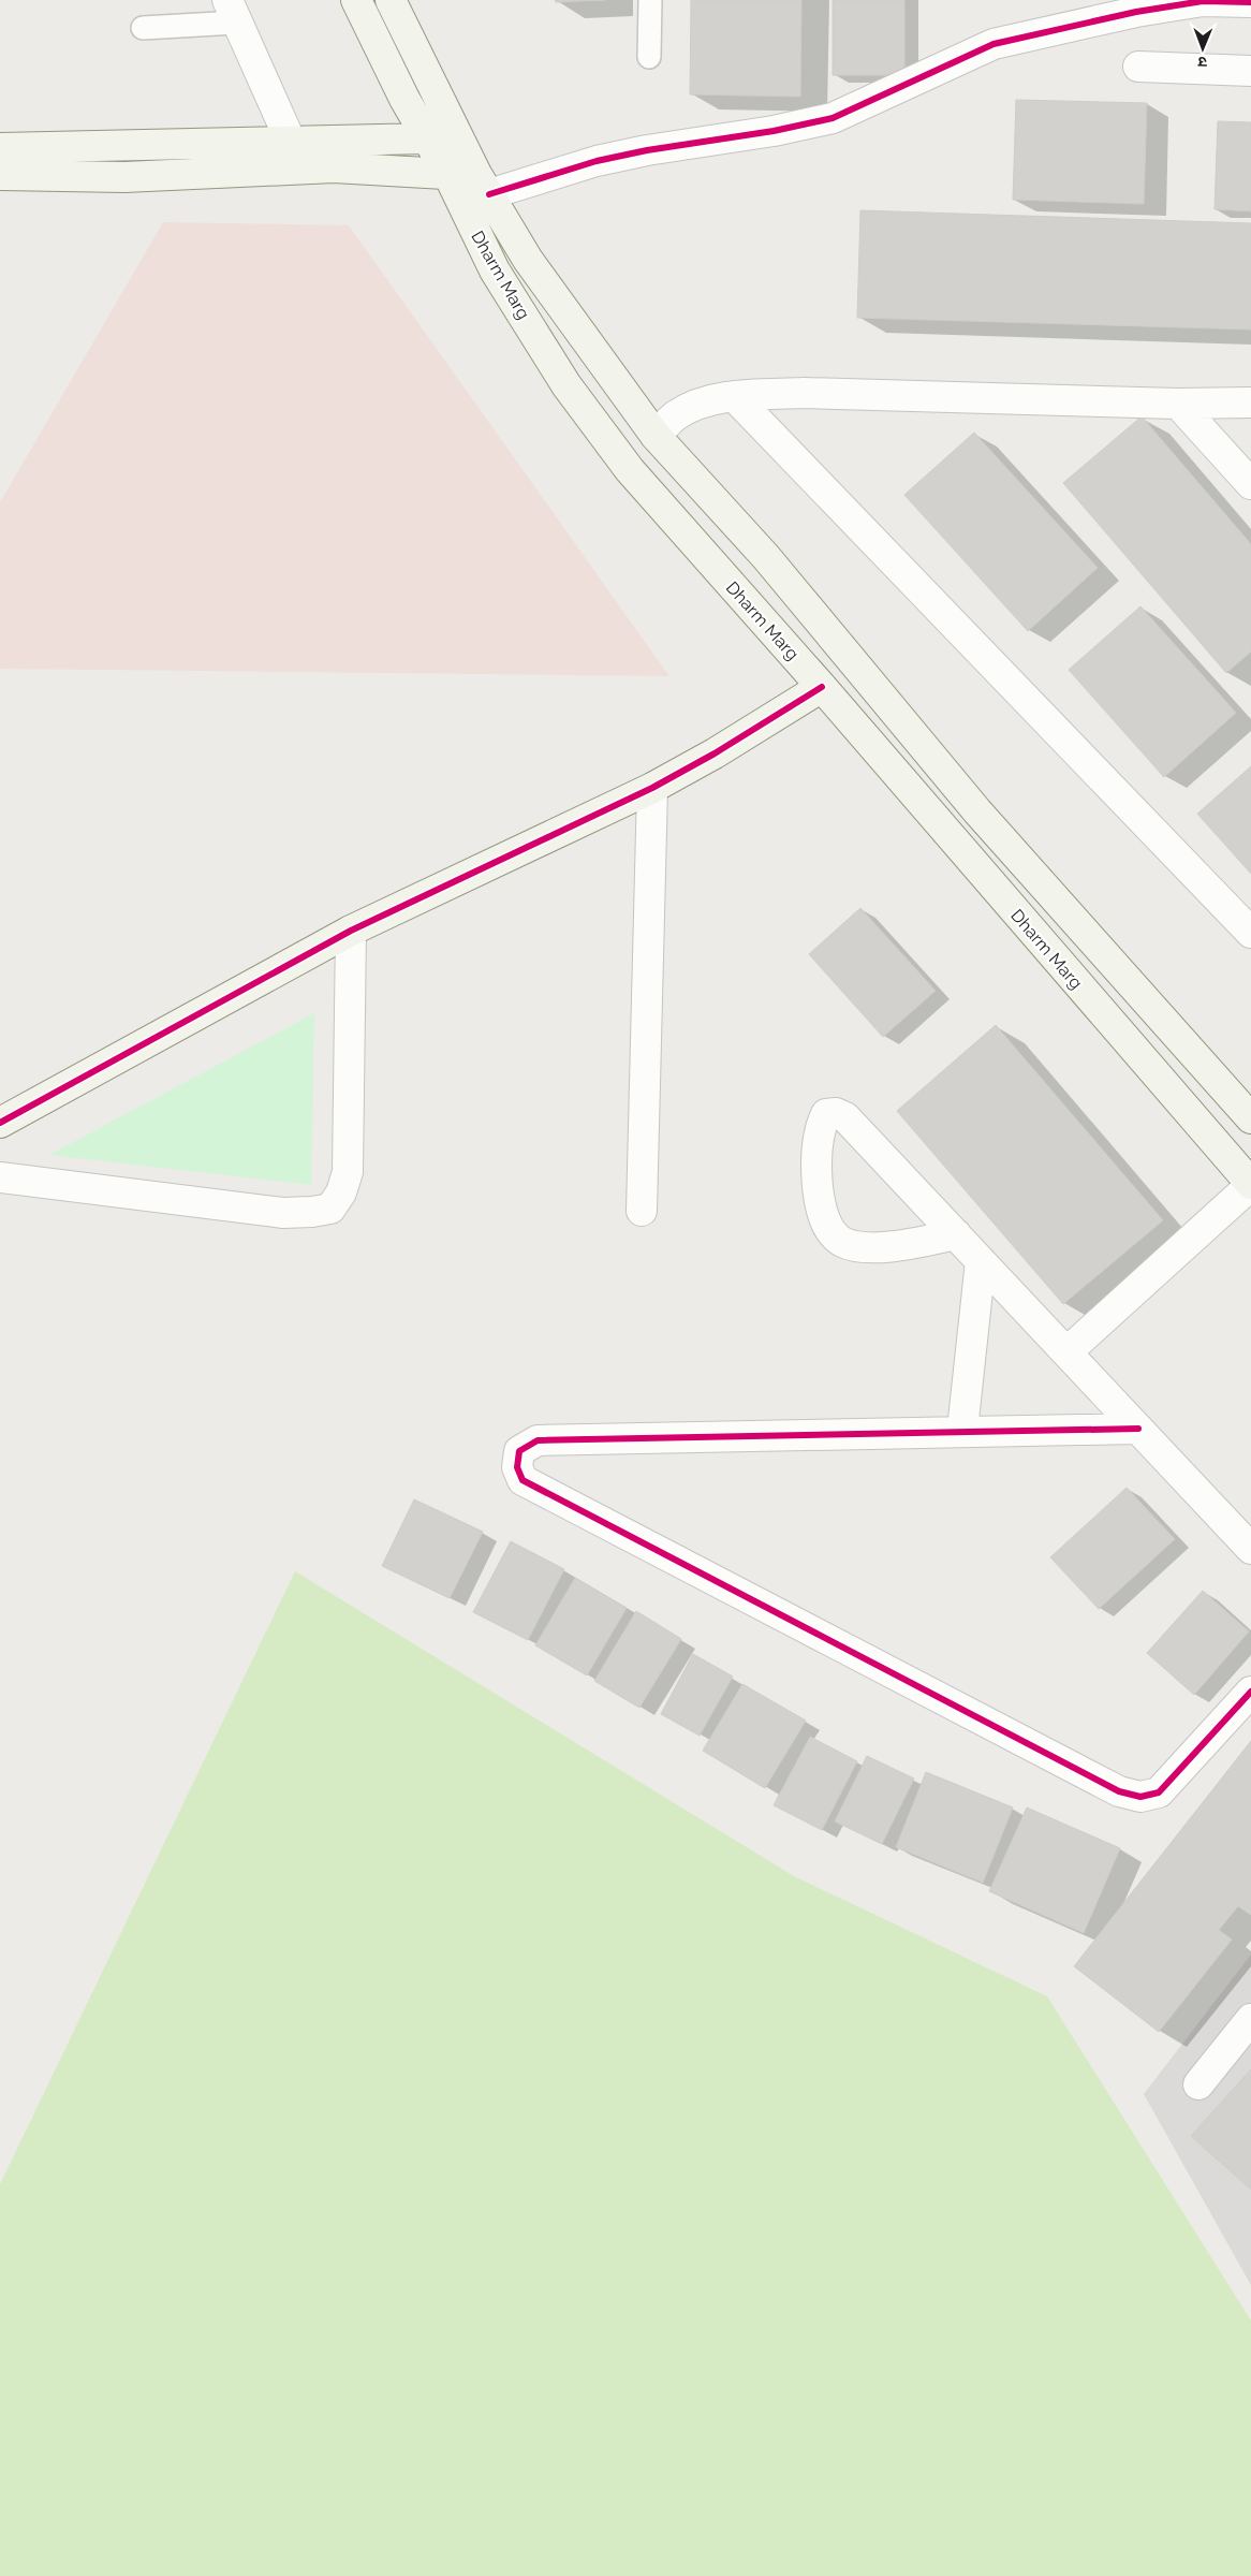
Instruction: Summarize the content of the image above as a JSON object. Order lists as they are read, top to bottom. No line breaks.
{"streets":{"main road":["Dharm Marg"]},"north":"bottom"}
